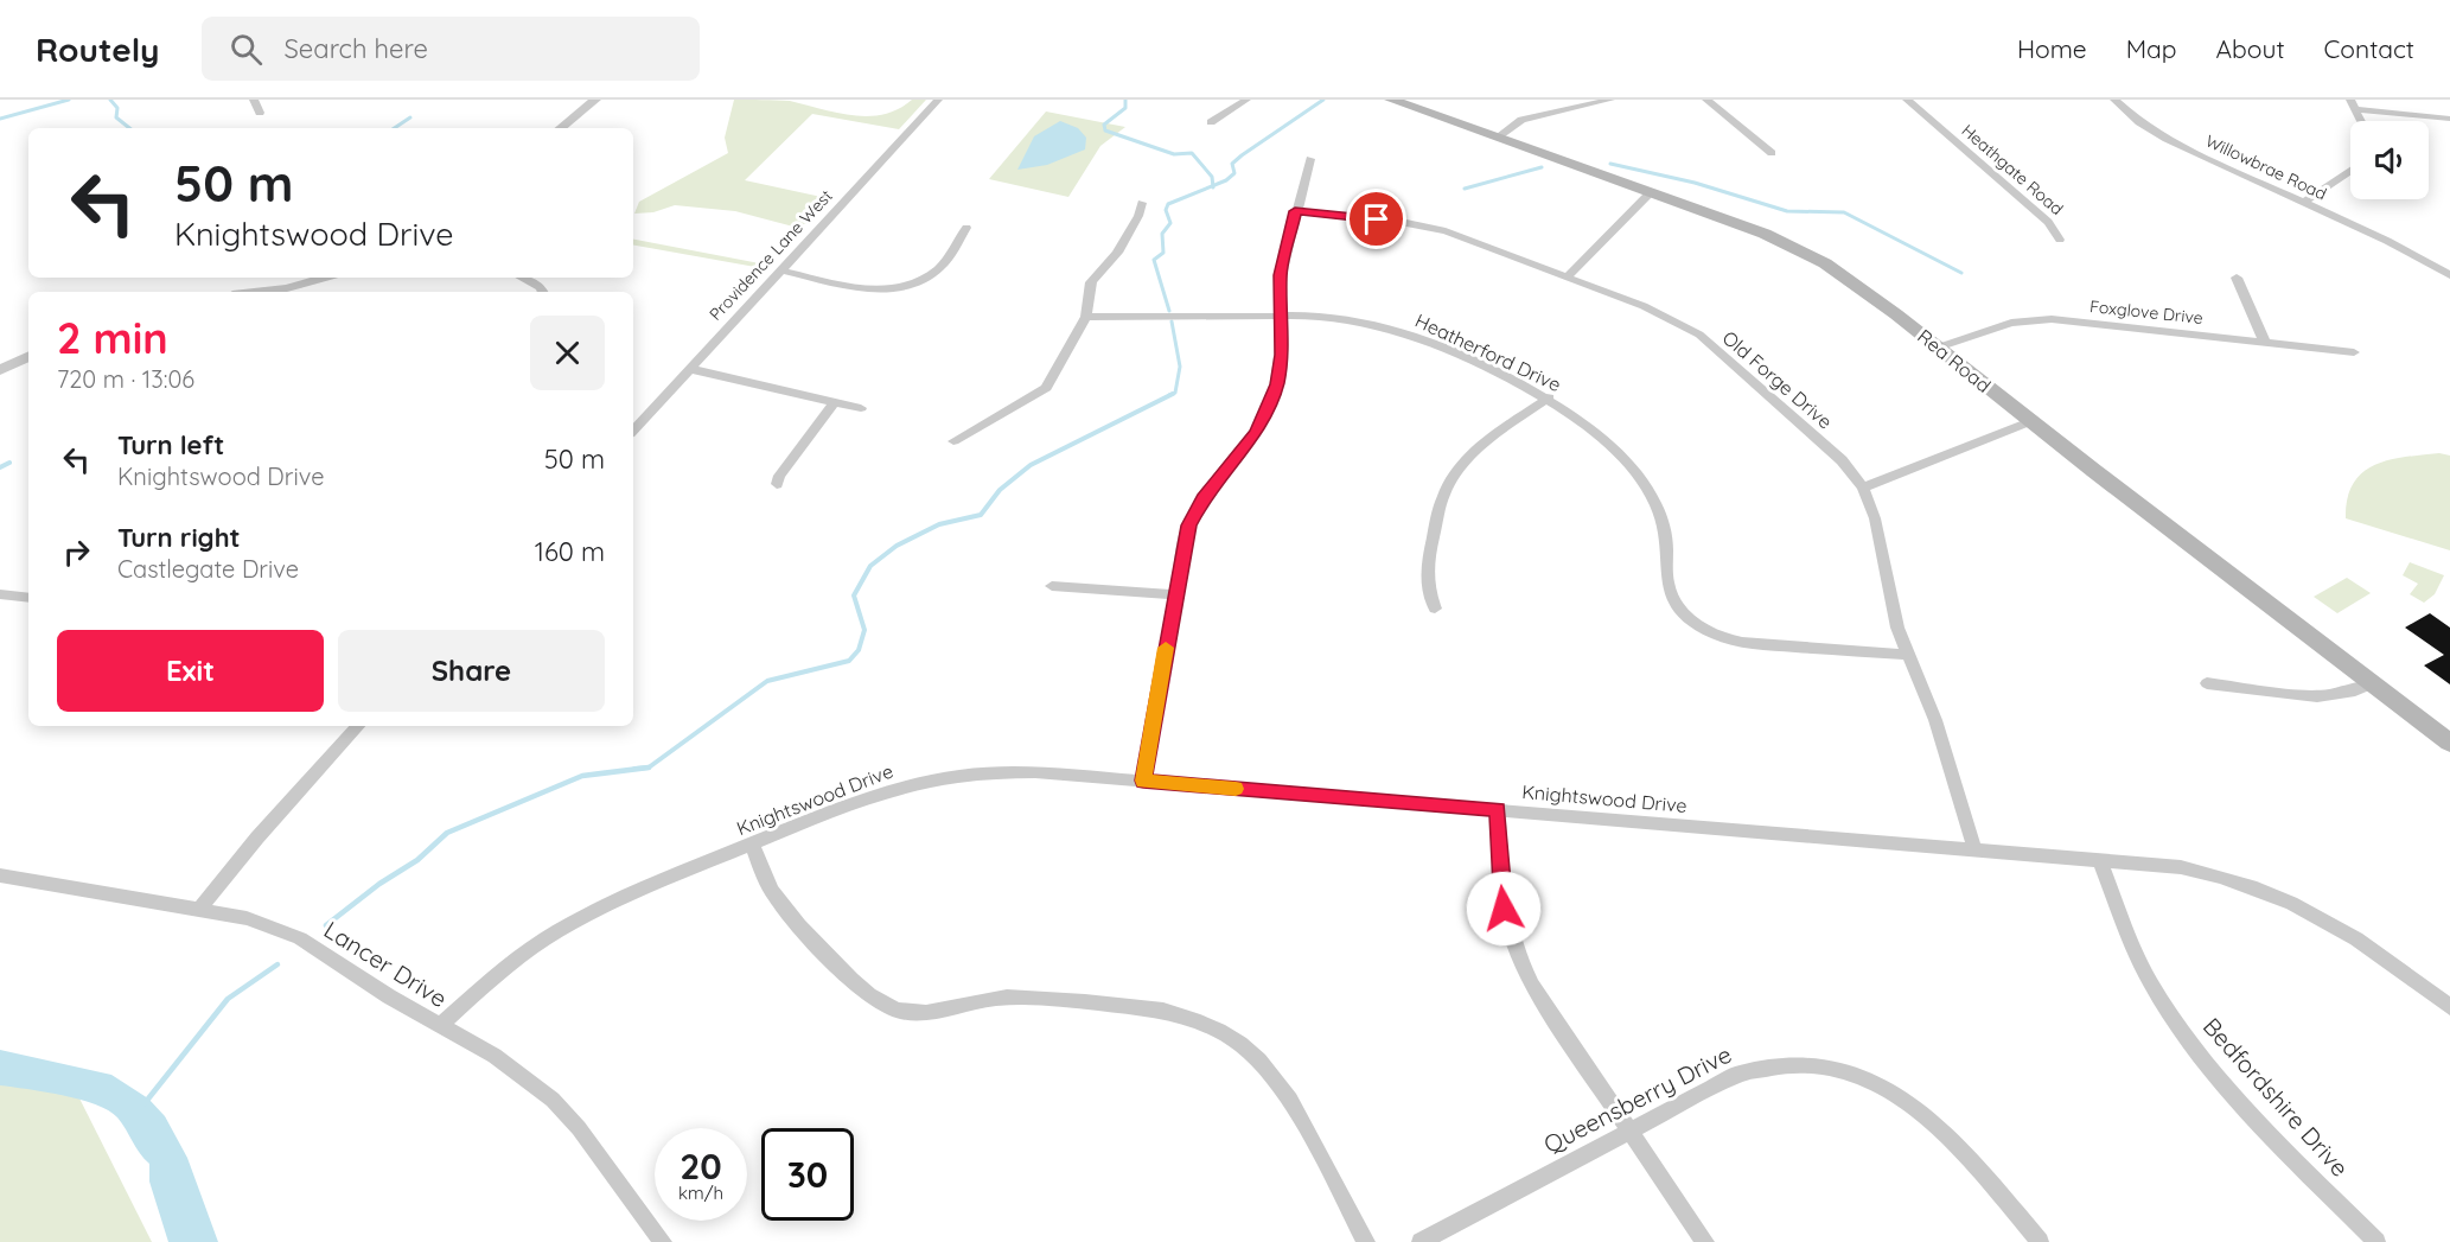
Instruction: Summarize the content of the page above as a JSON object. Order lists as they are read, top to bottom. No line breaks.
{"streets":{"main road":["Rea Road"],"street":["Willowbrae Road","Heathgate Road","Providence Lane West","Foxglove Drive","Heatherford Drive","Old Forge Drive","Knightswood Drive","Lancer Drive","Bedfordshire Drive","Queensberry Drive"]},"crossings":[["Foxglove Drive","Rea Road"],["Heatherford Drive","Old Forge Drive"],["Old Forge Drive","Knightswood Drive"],["Knightswood Drive","Lancer Drive"],["Knightswood Drive","Bedfordshire Drive"]],"page":{"header":"Routely","search":"Search here","nav":["Home","Map","About","Contact"],"turn":["50 m","Knightswood Drive"],"heading":["2 min","720 m · 13:06"],"list":[{"name":"Turn left","note":"Knightswood Drive","value":"50 m"},{"name":"Turn right","note":"Castlegate Drive","value":"160 m"}],"buttons":["Exit","Share"],"speed":"20 km/h","limit":"30"}}
